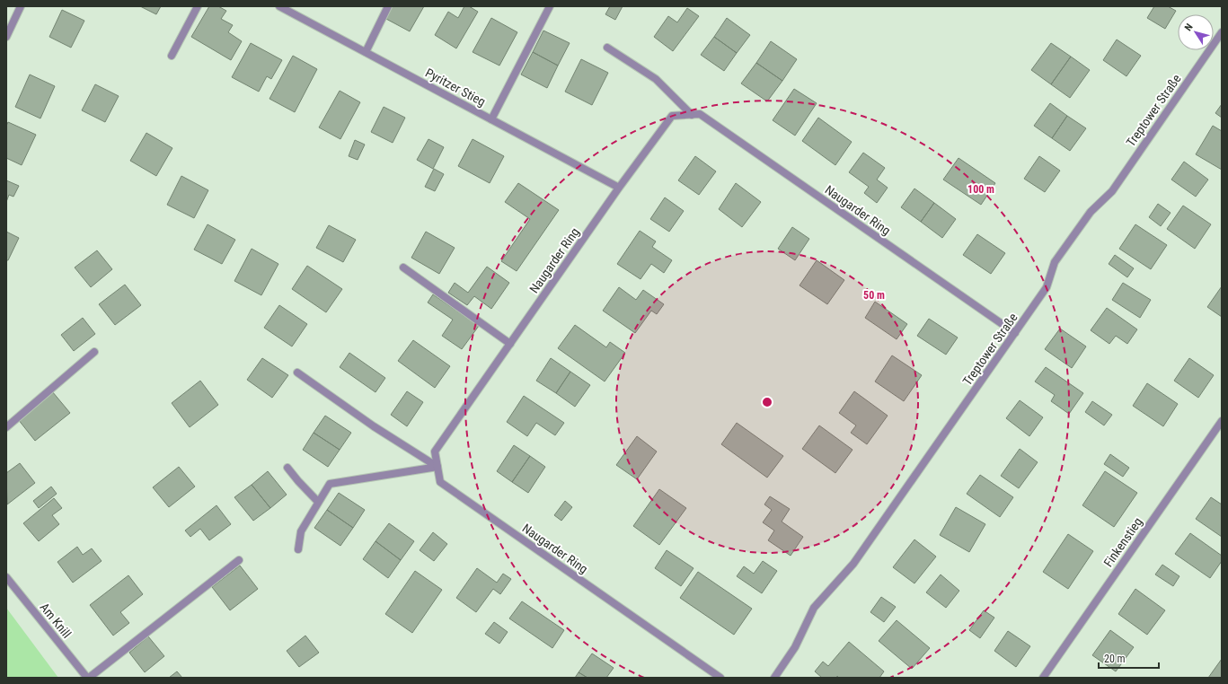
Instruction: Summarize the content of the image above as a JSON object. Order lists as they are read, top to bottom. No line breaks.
{"streets":{"street":["Pyritzer Stieg","Treptower Straße","Naugarder Ring","Finkenstieg","Am Knill"]},"crossings":[["Pyritzer Stieg","Naugarder Ring"],["Treptower Straße","Naugarder Ring"]],"scale_bar":"20 m","north":"top left","rings":["100 m","50 m"]}
